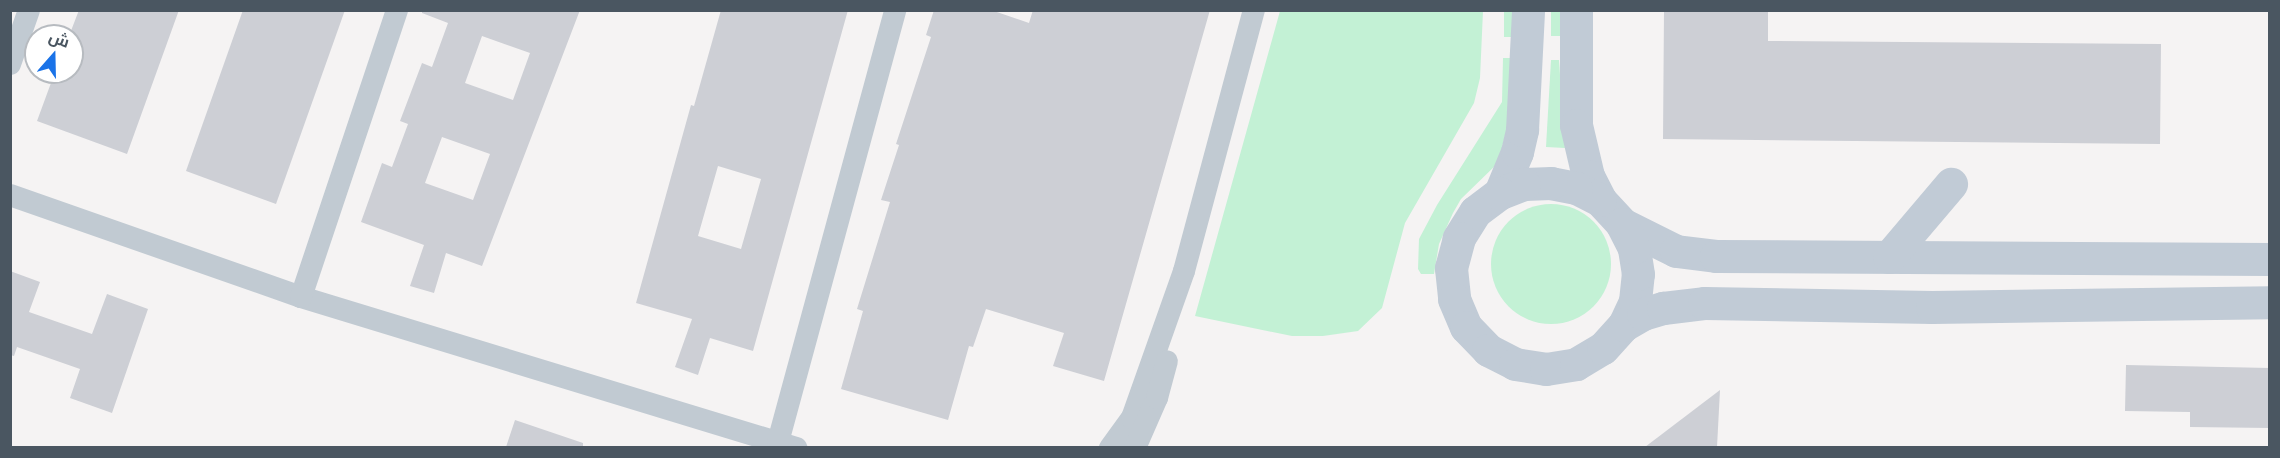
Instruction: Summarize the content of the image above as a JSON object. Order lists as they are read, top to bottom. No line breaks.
{"north":"top"}
